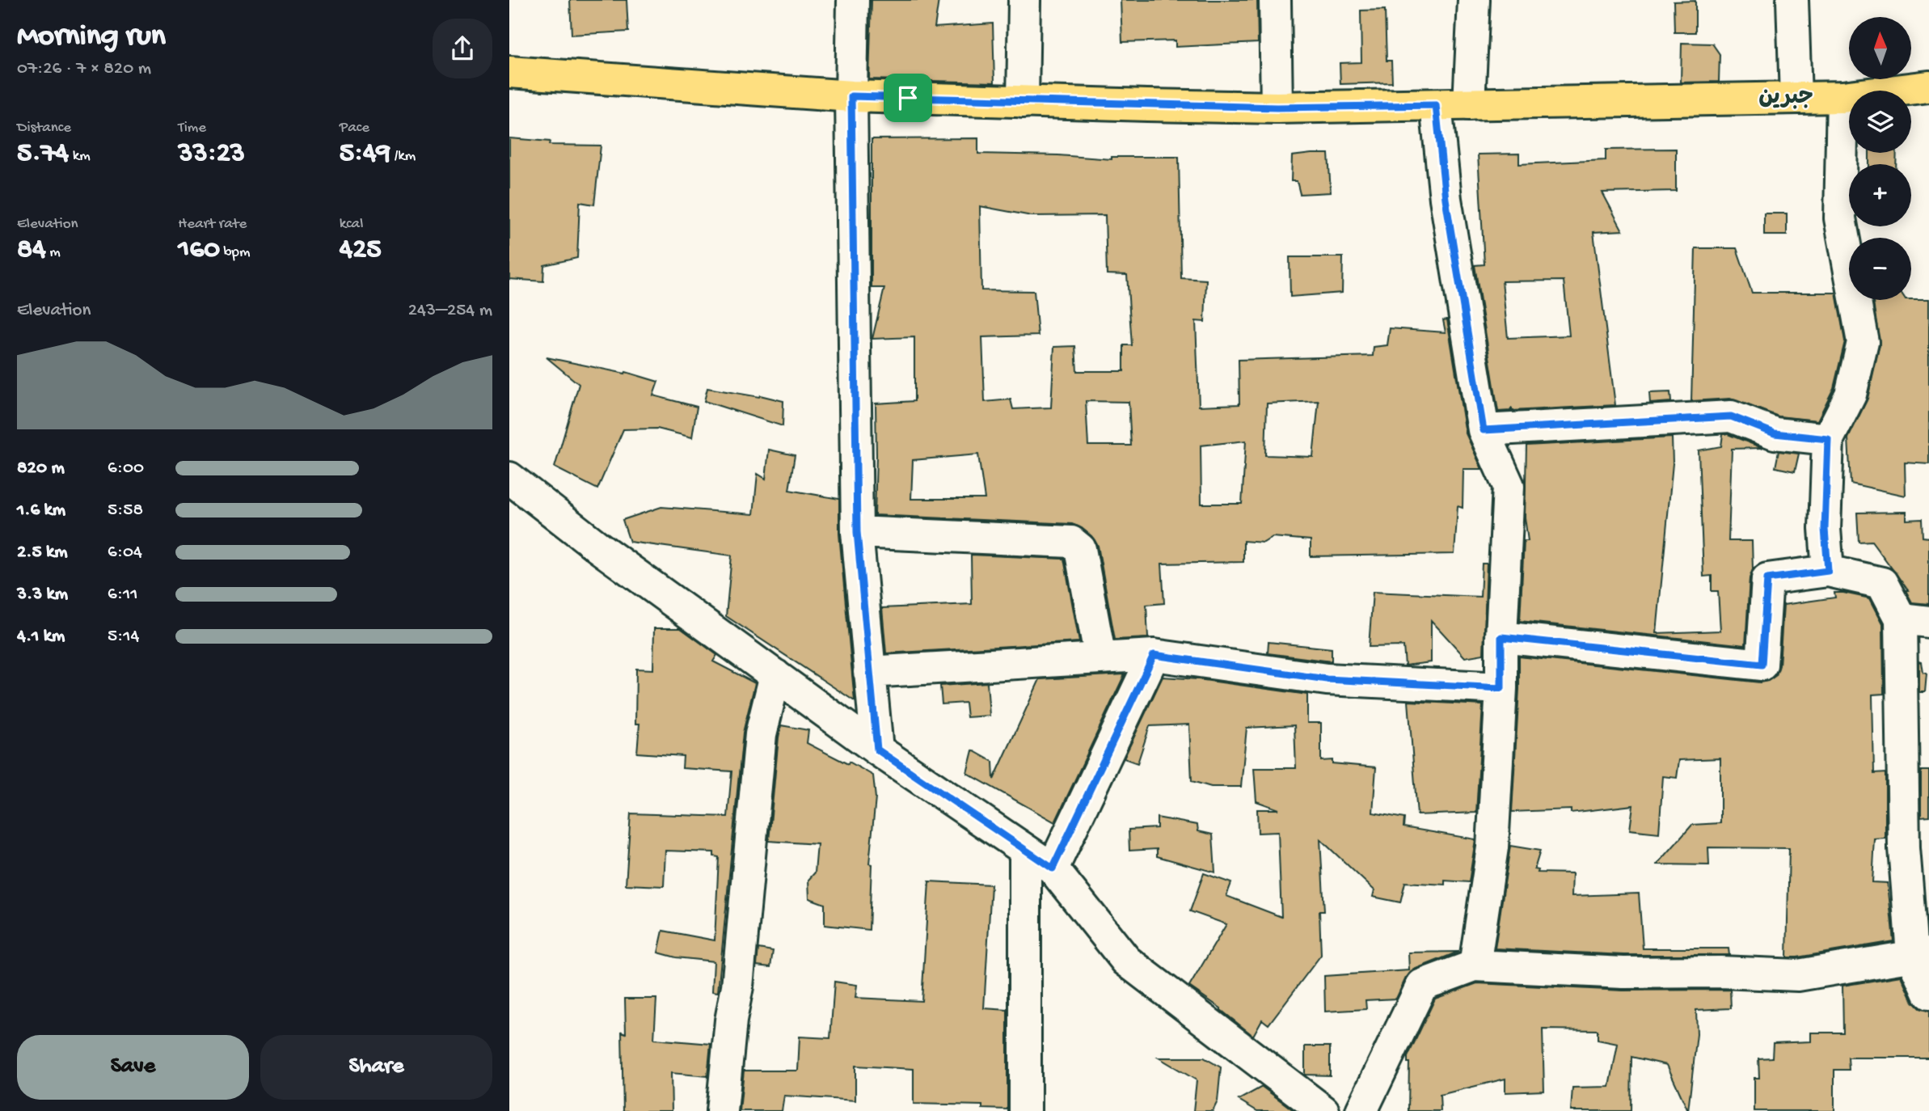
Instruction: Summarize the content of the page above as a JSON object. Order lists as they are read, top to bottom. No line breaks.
{"districts":["جبرين"],"north":"top","page":{"heading":["Morning run","07:26 · 7 × 820 m"],"map_buttons":["+","−"],"stats":[["Distance","5.74 km"],["Time","33:23"],["Pace","5:49 /km"],["Elevation","84 m"],["Heart rate","160 bpm"],["kcal","425"]],"chart":["Elevation","243–254 m"],"list":[{"name":"820 m","note":"6:00"},{"name":"1.6 km","note":"5:58"},{"name":"2.5 km","note":"6:04"},{"name":"3.3 km","note":"6:11"},{"name":"4.1 km","note":"5:14"}],"buttons":["Save","Share"]}}
